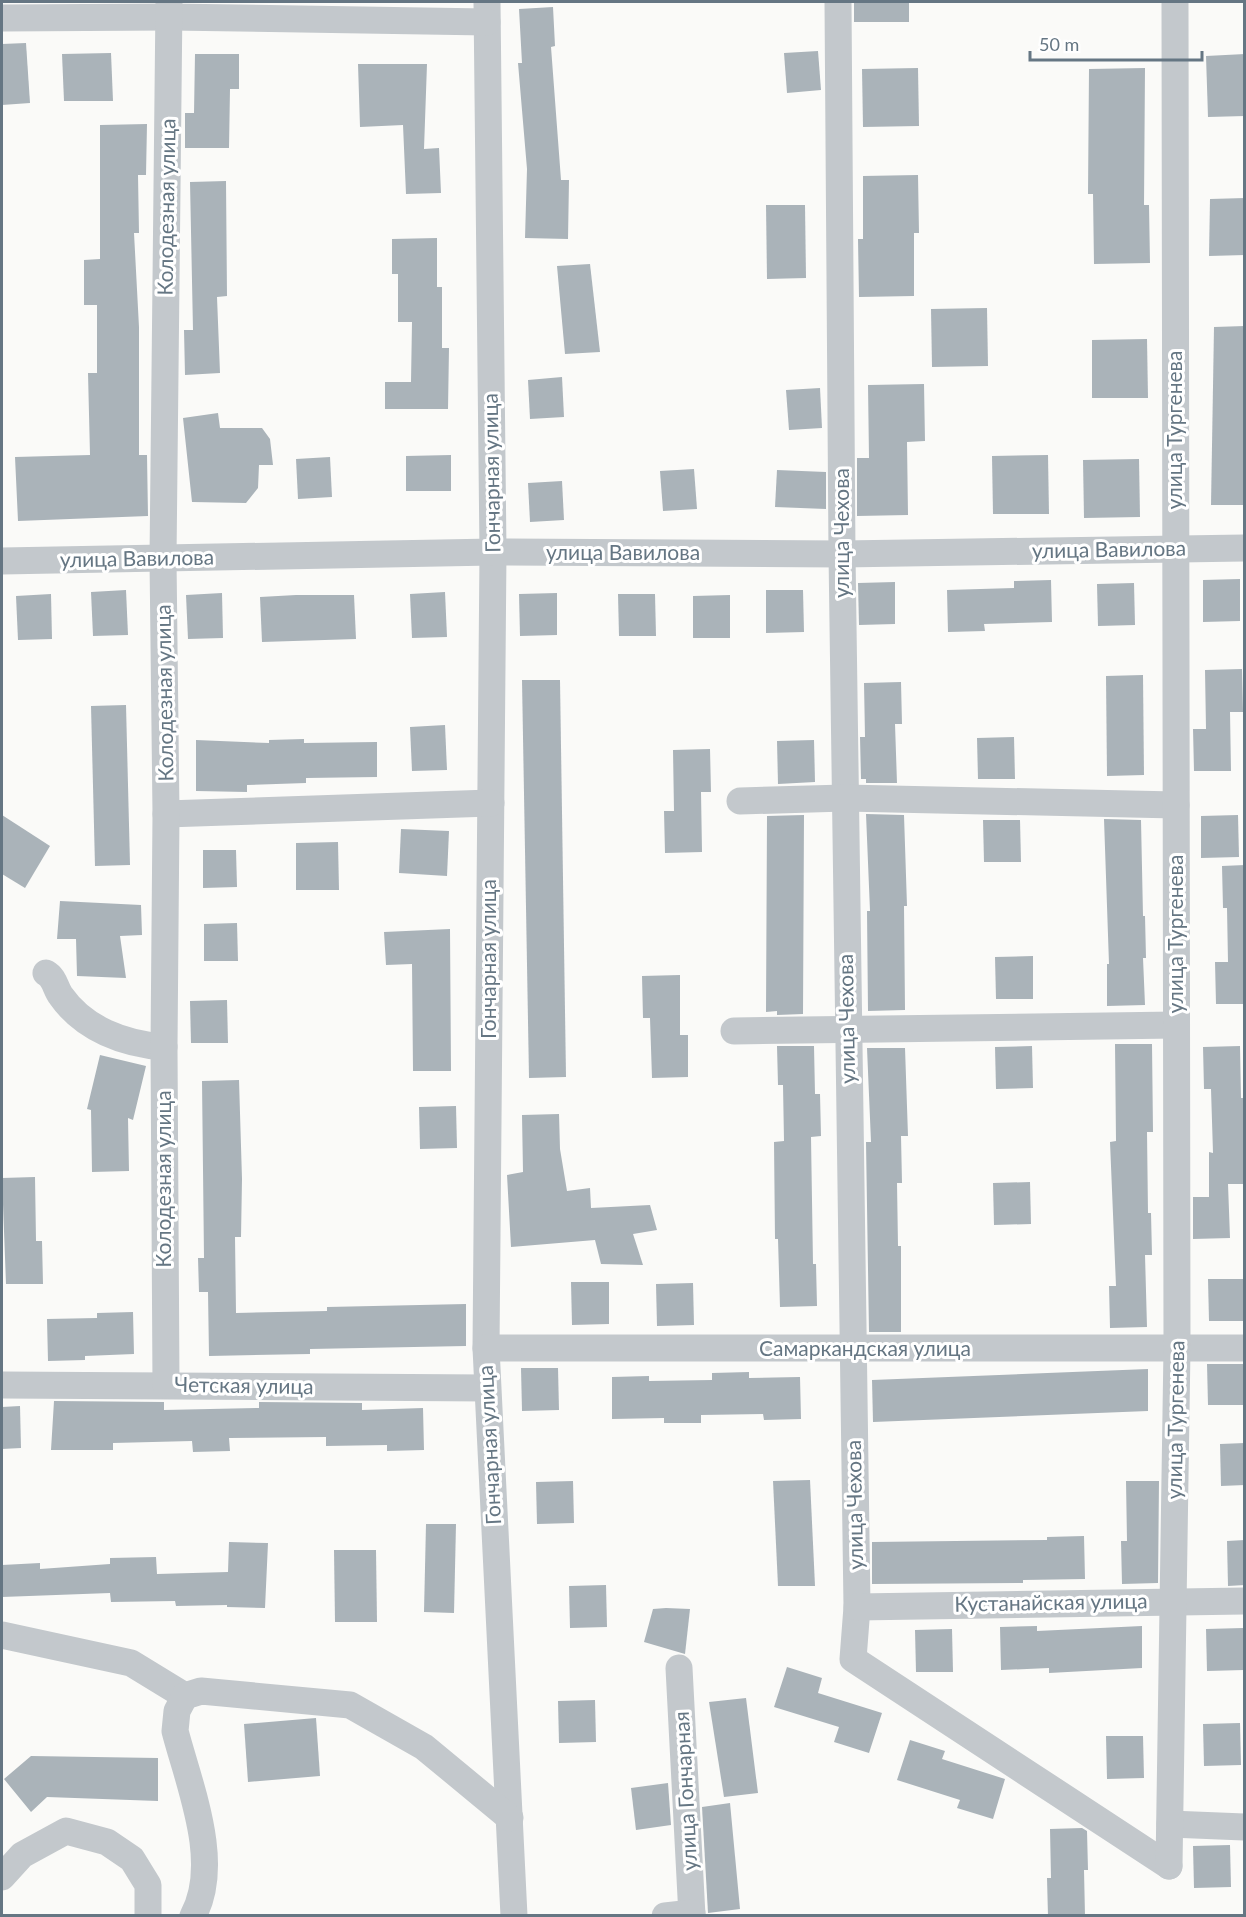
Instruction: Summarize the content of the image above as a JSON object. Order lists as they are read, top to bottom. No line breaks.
{"streets":{"street":["Колодезная улица","улица Тургенева","Гончарная улица","улица Чехова","улица Вавилова","Самаркандская улица","Четская улица","Кустанайская улица","улица Гончарная"]},"crossings":[["Колодезная улица","улица Вавилова"],["Колодезная улица","Четская улица"],["улица Тургенева","улица Чехова"],["улица Тургенева","улица Вавилова"],["улица Тургенева","Самаркандская улица"],["улица Тургенева","Кустанайская улица"],["Гончарная улица","улица Вавилова"],["Гончарная улица","Самаркандская улица"],["Гончарная улица","Четская улица"],["улица Чехова","улица Вавилова"],["улица Чехова","Самаркандская улица"],["улица Чехова","Кустанайская улица"]],"scale_bar":"50 m"}
